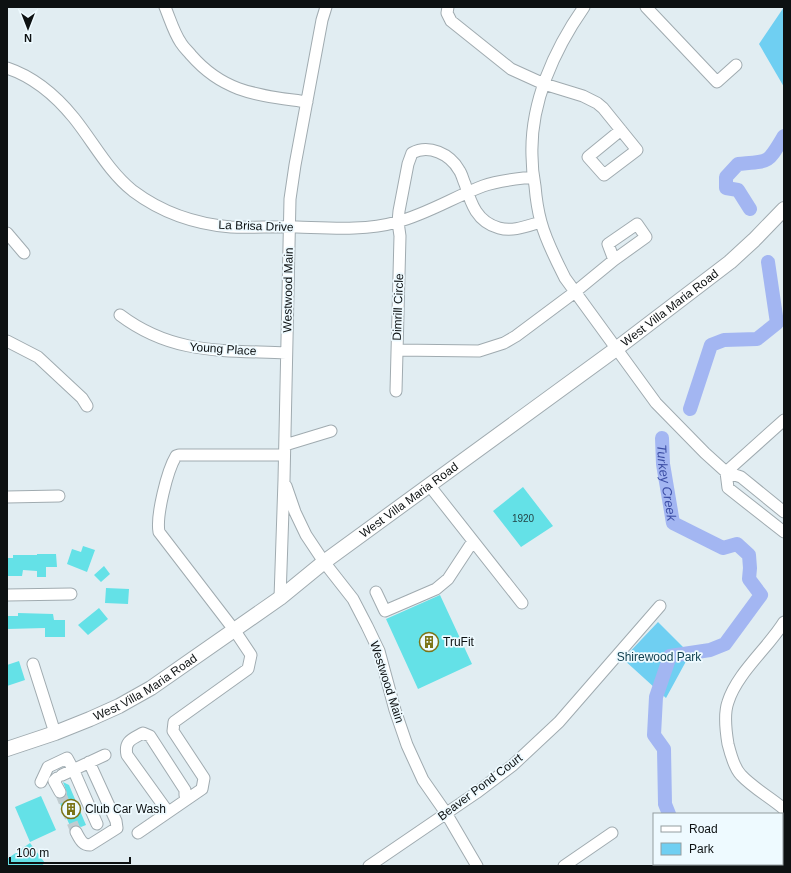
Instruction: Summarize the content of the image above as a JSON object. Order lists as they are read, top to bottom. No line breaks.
{"streets":{"main road":["West Villa Maria Road"],"street":["La Brisa Drive","Westwood Main","Dimrill Circle","Young Place","Beaver Pond Court"]},"crossings":[["La Brisa Drive","Westwood Main"],["La Brisa Drive","Dimrill Circle"],["Westwood Main","West Villa Maria Road"],["Westwood Main","Young Place"],["Westwood Main","Beaver Pond Court"]],"water":["Turkey Creek"],"parks":["Shirewood Park"],"places":{"building":["TruFit","Club Car Wash"]},"house_numbers":["1920"],"legend":["Road","Park"],"scale_bar":"100 m","north":"bottom"}
